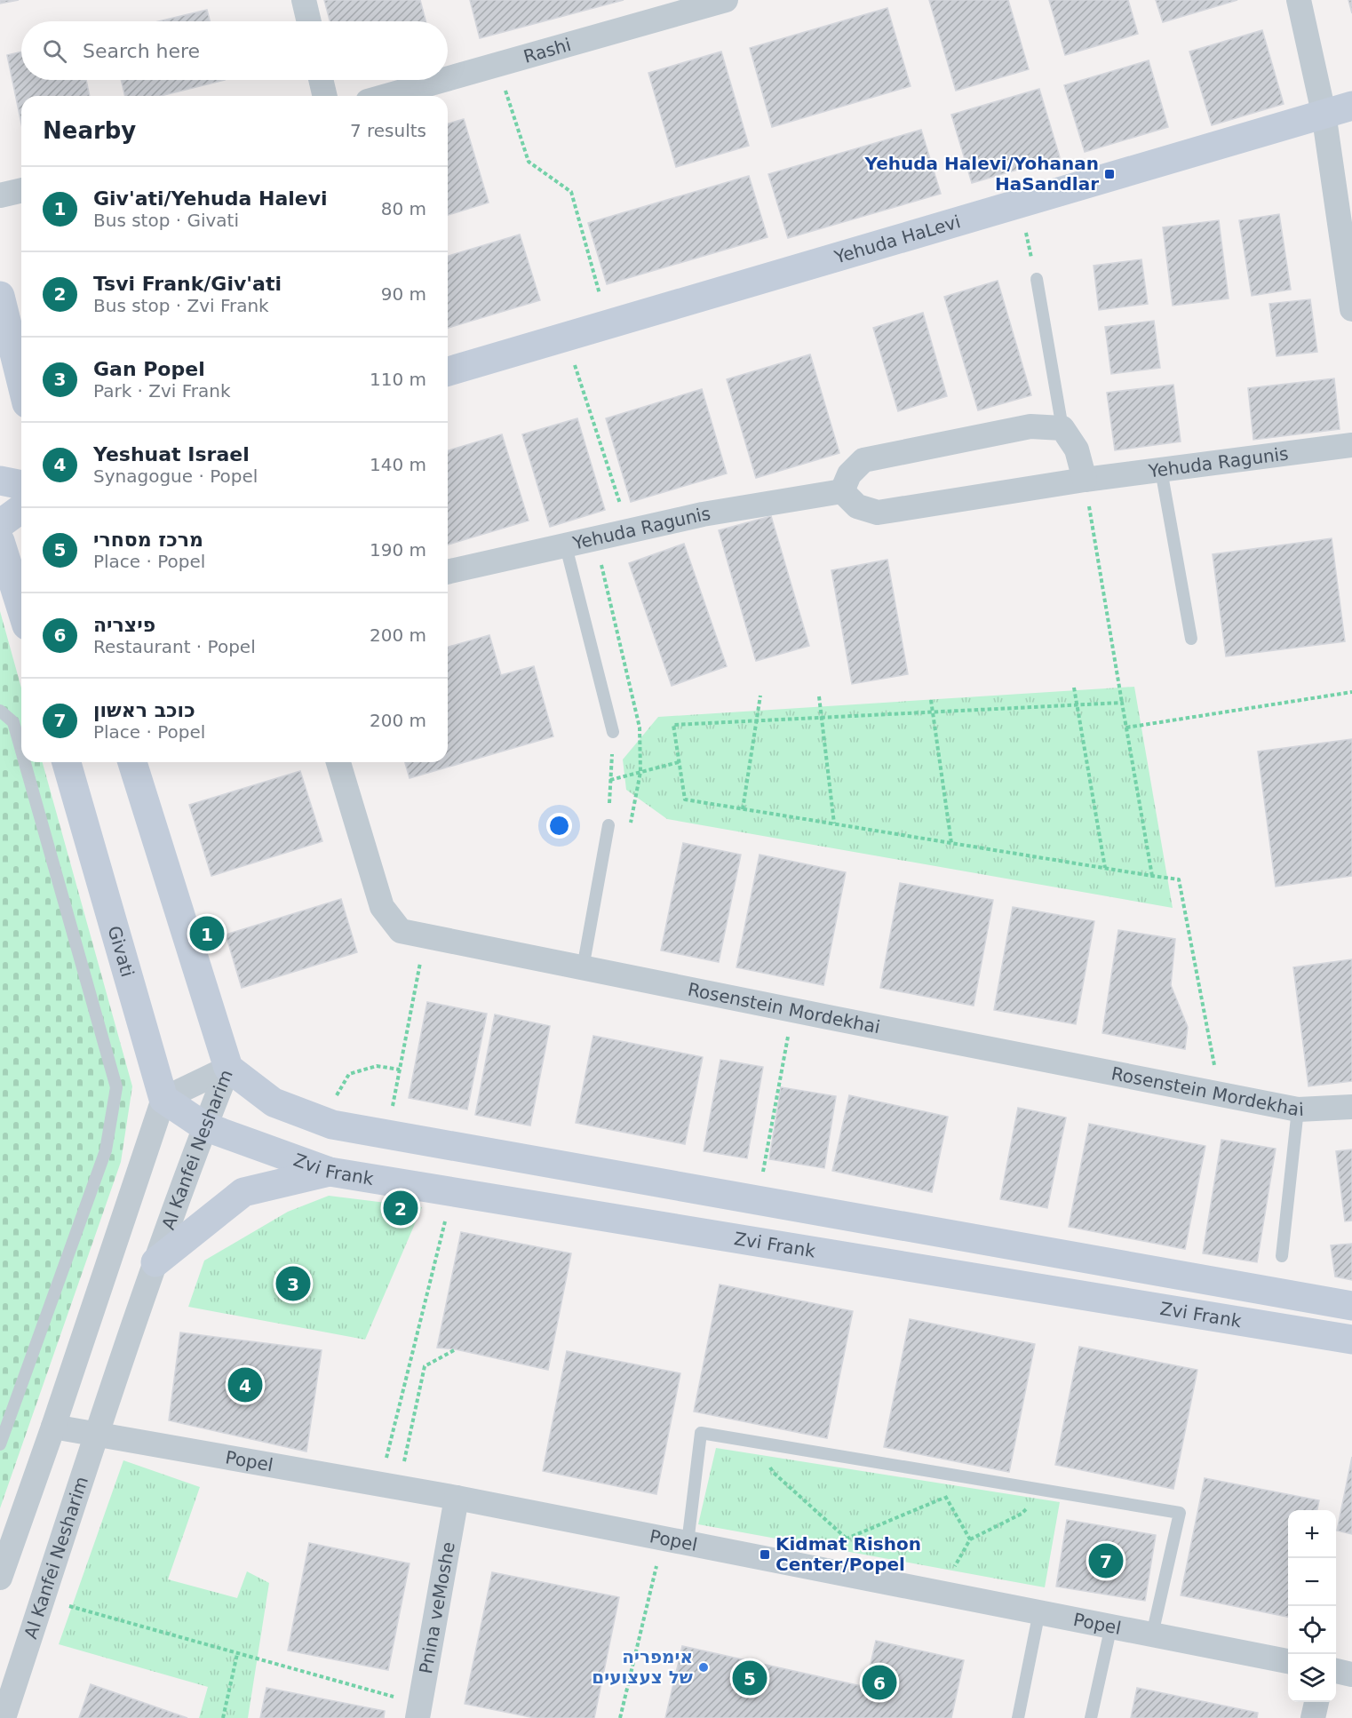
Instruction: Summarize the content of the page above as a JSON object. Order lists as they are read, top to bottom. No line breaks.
{"streets":{"street":["Rashi","Yehuda HaLevi","Yehuda Ragunis","Givati","Rosenstein Mordekhai","Al Kanfei Nesharim","Zvi Frank","Popel","Pnina veMoshe"]},"crossings":[["Givati","Al Kanfei Nesharim"],["Al Kanfei Nesharim","Zvi Frank"],["Al Kanfei Nesharim","Popel"],["Popel","Pnina veMoshe"]],"places":{"transit":["Yehuda Halevi/Yohanan HaSandlar","Kidmat Rishon Center/Popel"],"other":["אימפריה של צעצועים"]},"page":{"search":"Search here","heading":["Nearby","7 results"],"list":[{"mark":"1","name":"Giv'ati/Yehuda Halevi","note":"Bus stop · Givati","value":"80 m"},{"mark":"2","name":"Tsvi Frank/Giv'ati","note":"Bus stop · Zvi Frank","value":"90 m"},{"mark":"3","name":"Gan Popel","note":"Park · Zvi Frank","value":"110 m"},{"mark":"4","name":"Yeshuat Israel","note":"Synagogue · Popel","value":"140 m"},{"mark":"5","name":"מרכז מסחרי","note":"Place · Popel","value":"190 m"},{"mark":"6","name":"פיצריה","note":"Restaurant · Popel","value":"200 m"},{"mark":"7","name":"כוכב ראשון","note":"Place · Popel","value":"200 m"}],"pins":["1","2","3","4","7","5","6"],"map_buttons":["+","−"]}}
